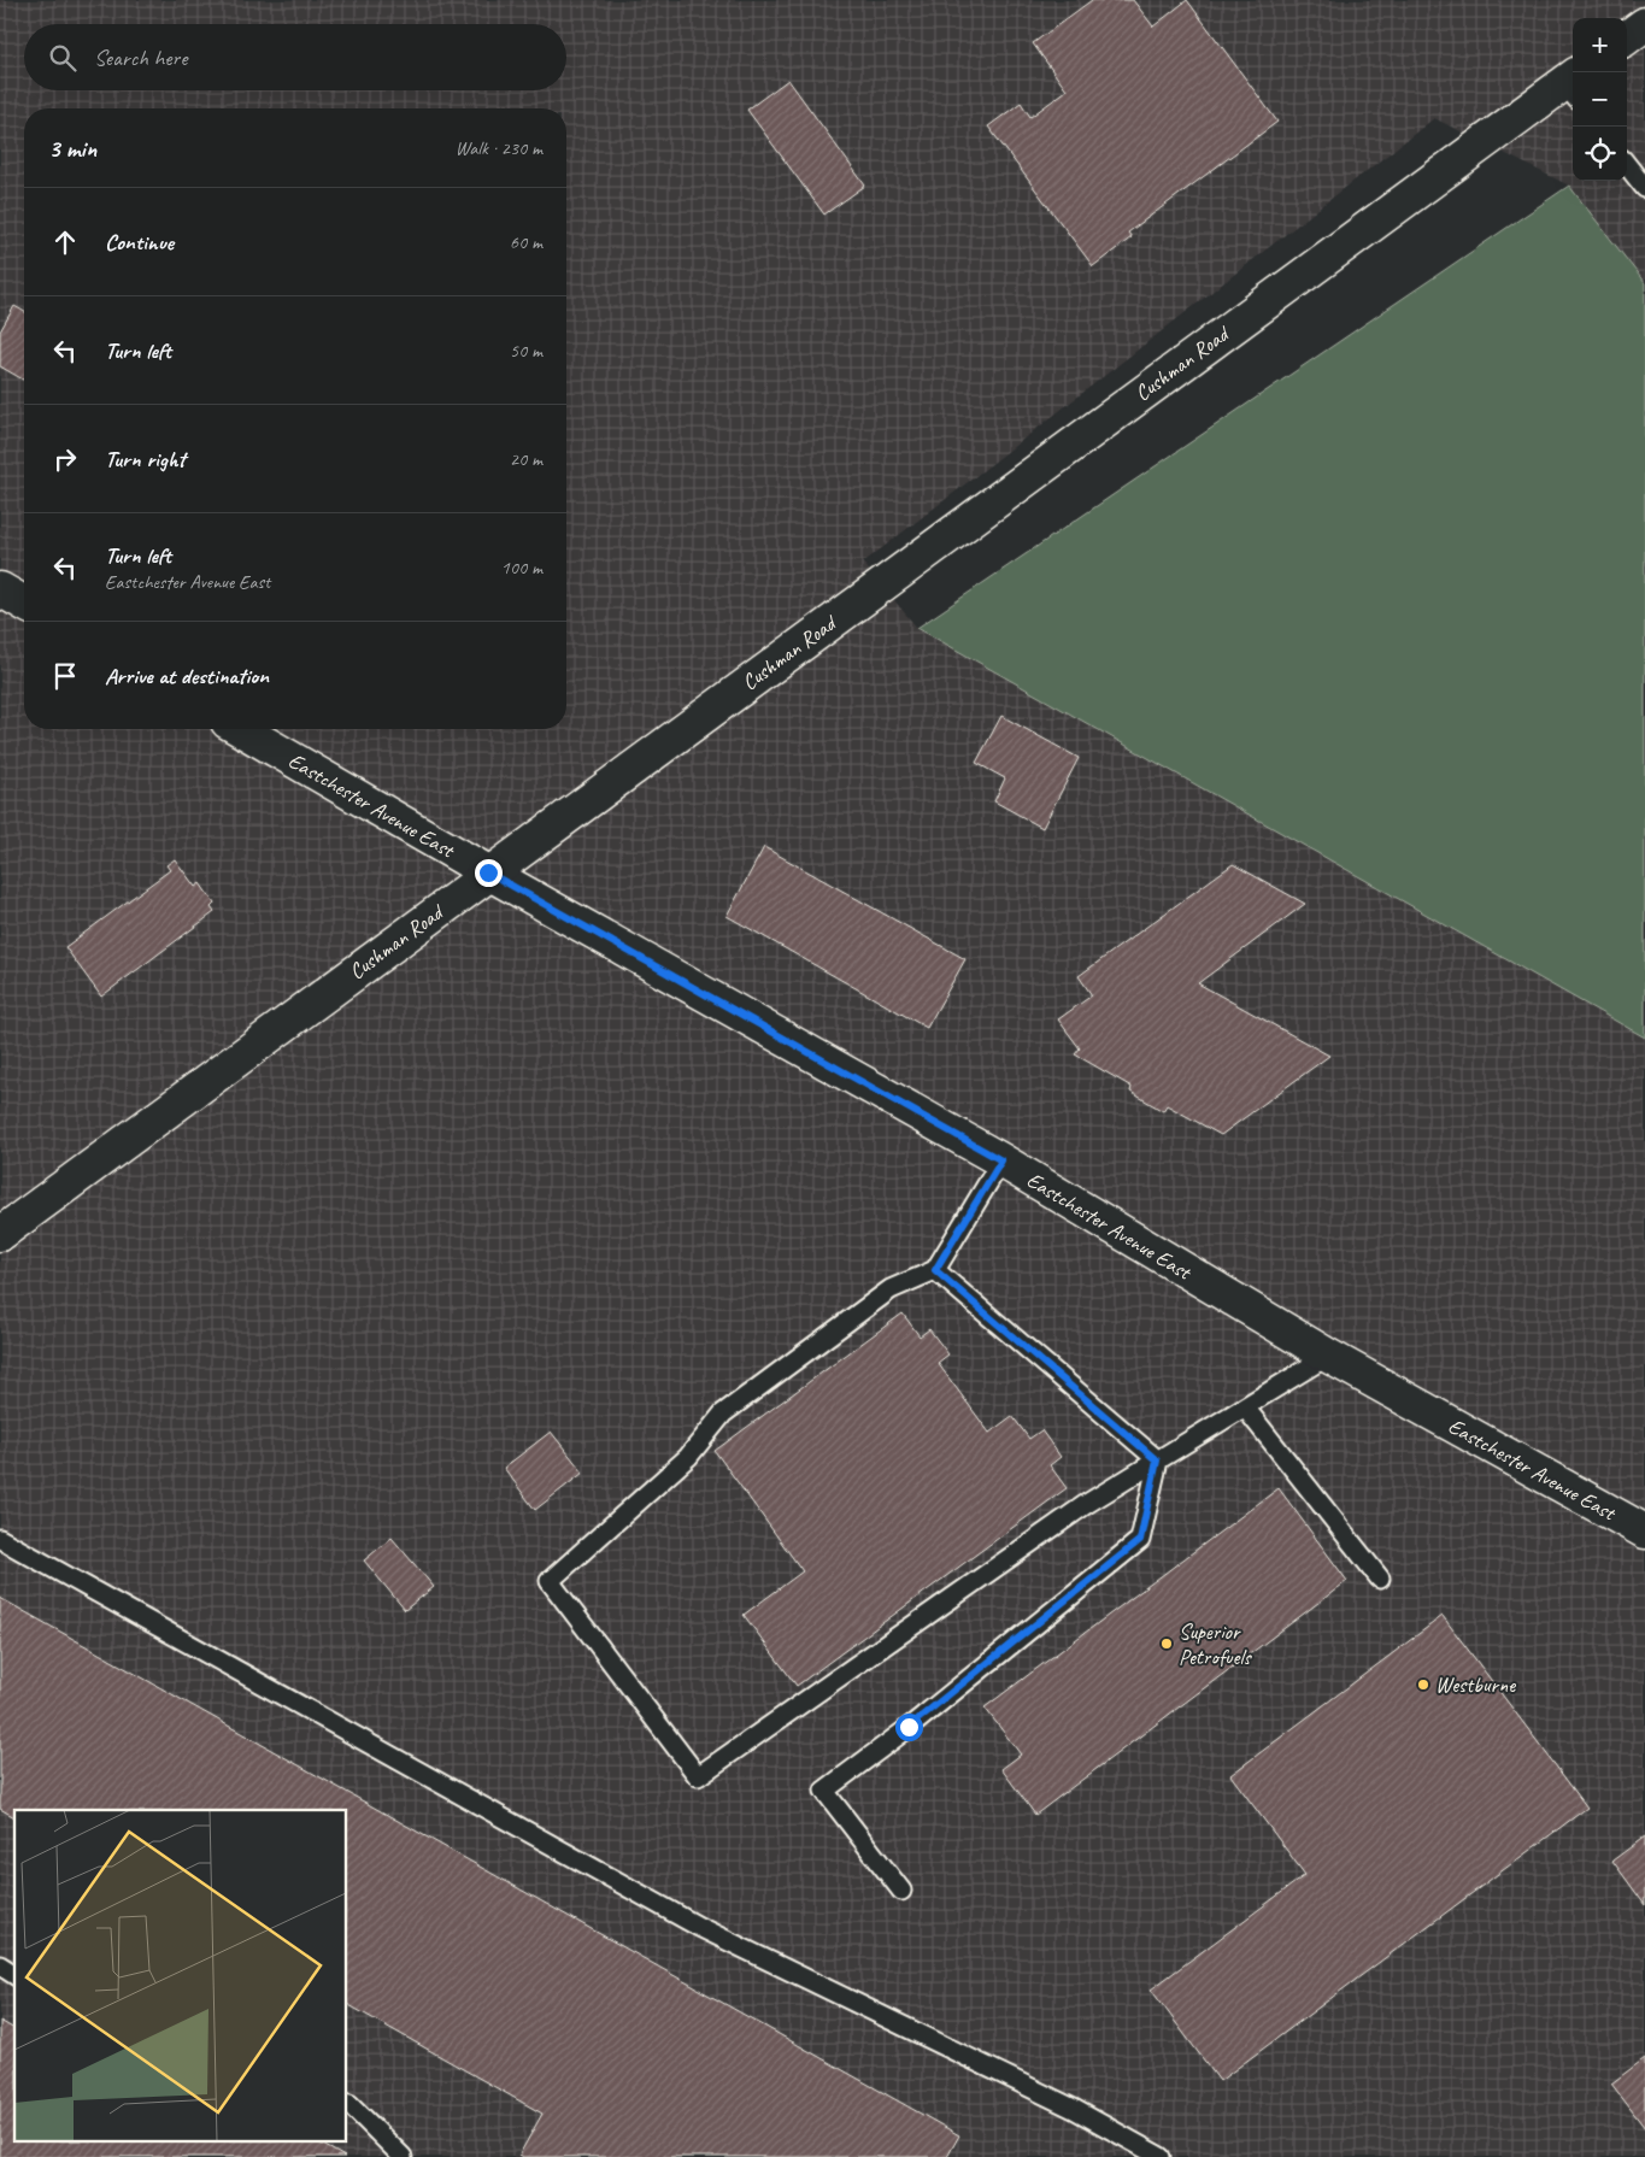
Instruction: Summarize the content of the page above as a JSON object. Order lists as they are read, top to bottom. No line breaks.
{"streets":{"street":["Cushman Road","Eastchester Avenue East"]},"crossings":[["Cushman Road","Eastchester Avenue East"]],"places":["Superior Petrofuels","Westburne"],"page":{"map_buttons":["+","−"],"search":"Search here","heading":["3 min","Walk · 230 m"],"list":[["Continue","60 m"],["Turn left","50 m"],["Turn right","20 m"],["Turn left","Eastchester Avenue East","100 m"],"Arrive at destination"]}}
